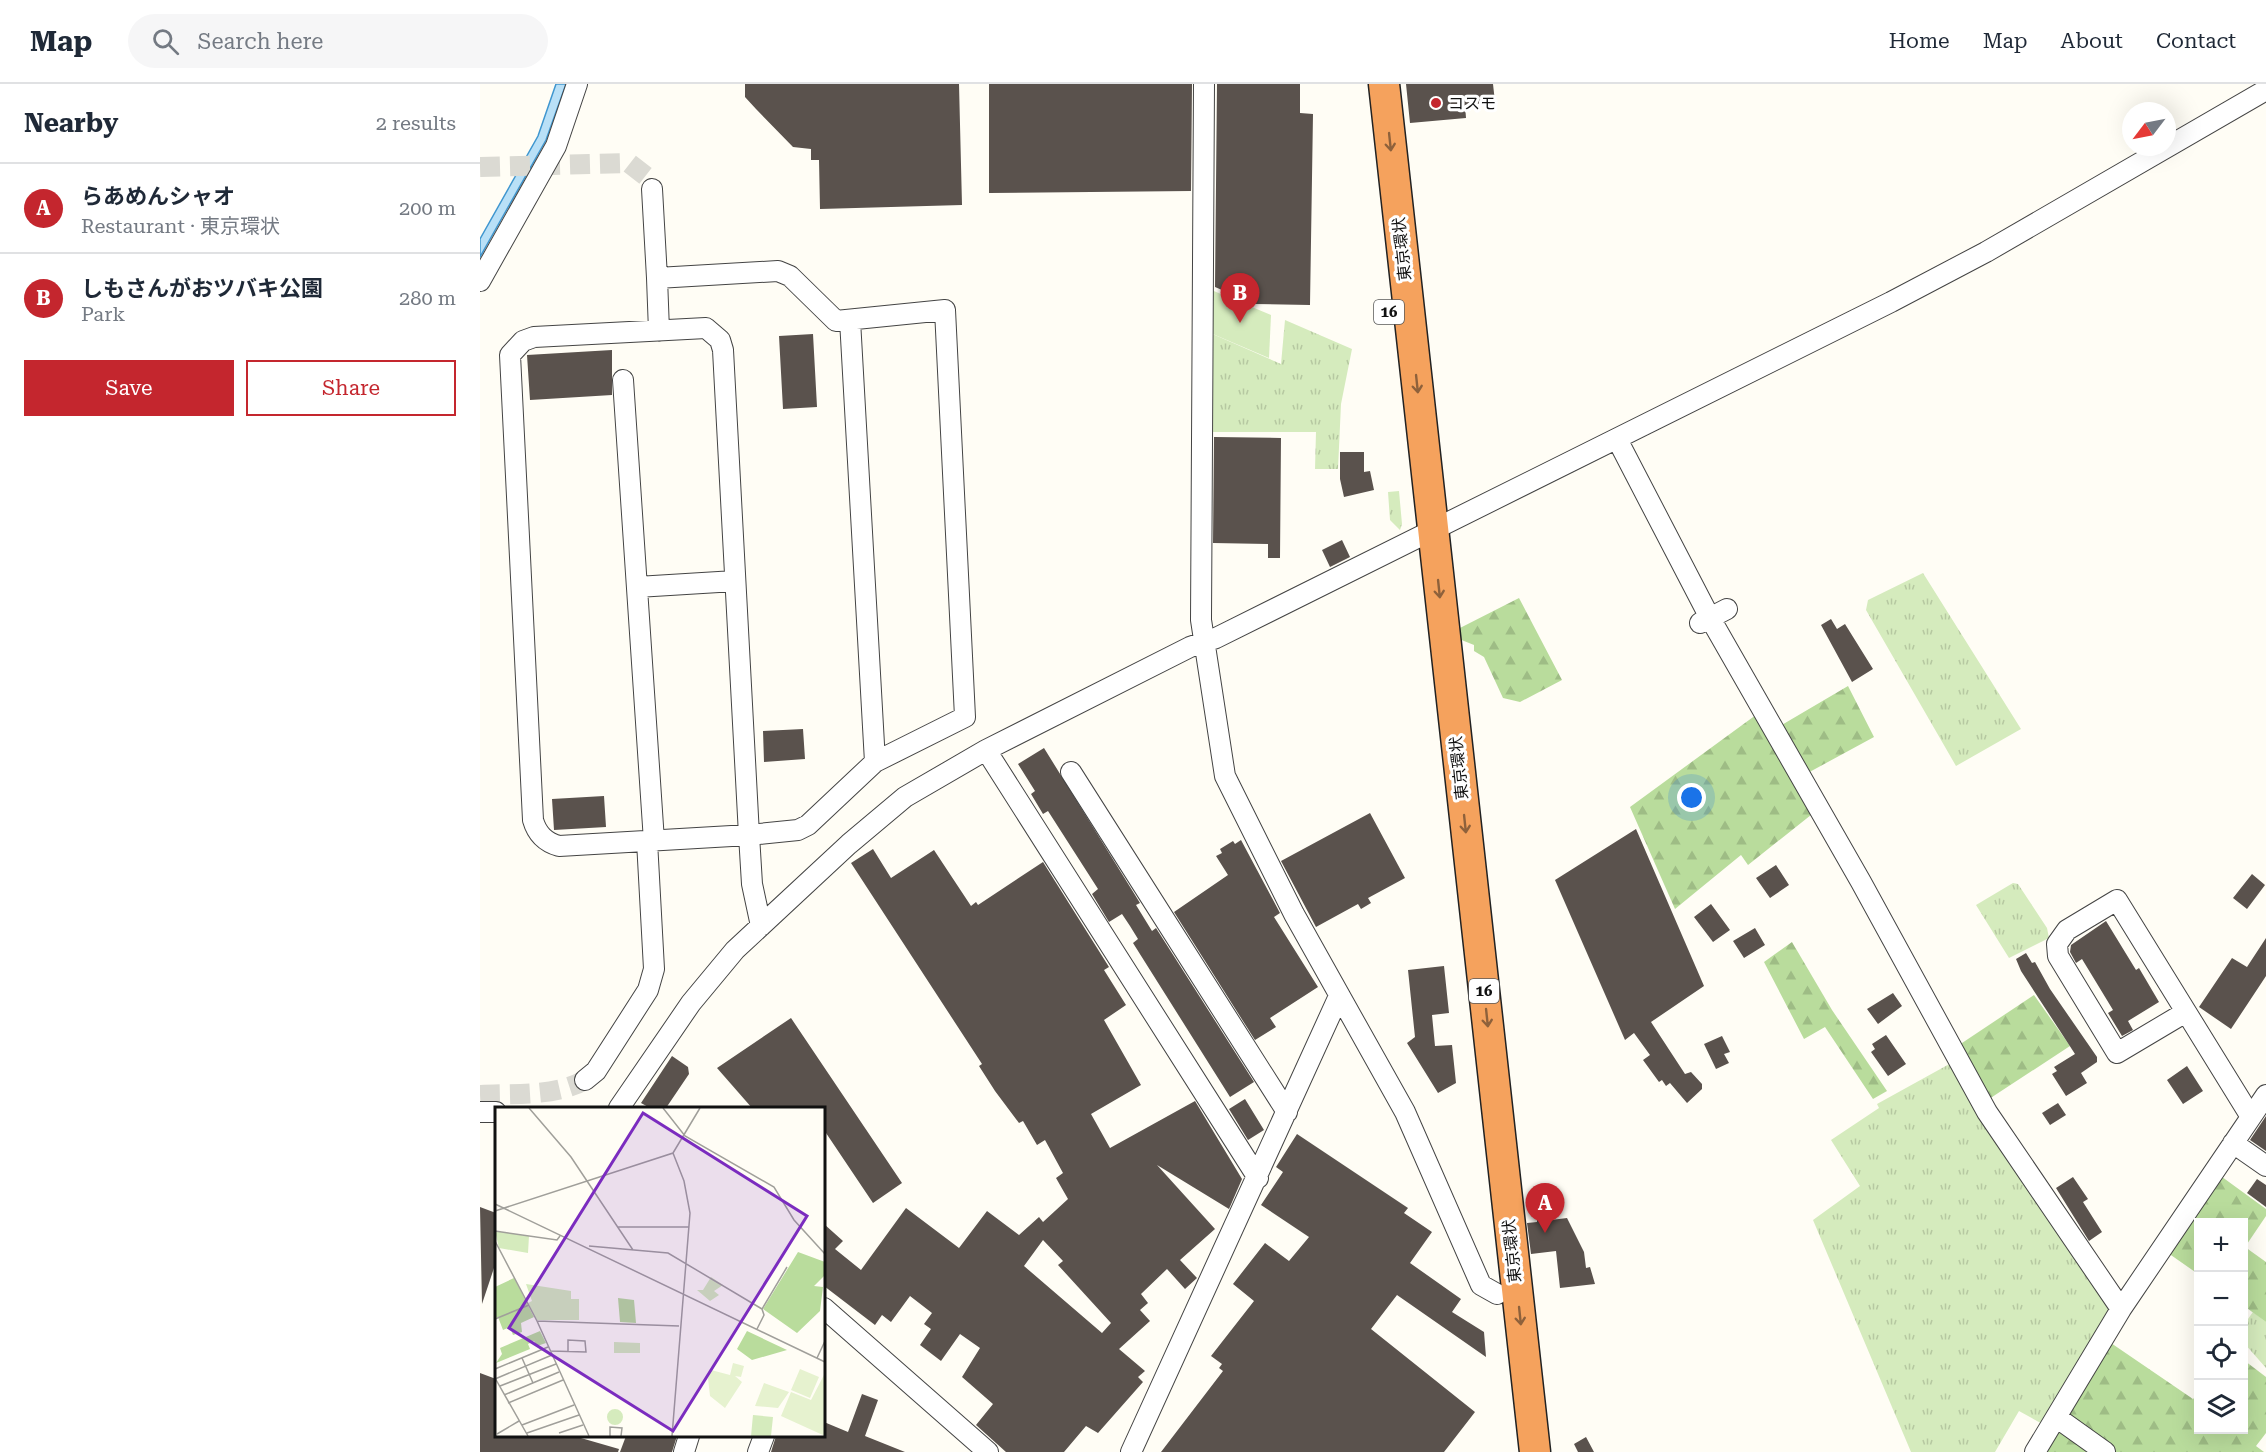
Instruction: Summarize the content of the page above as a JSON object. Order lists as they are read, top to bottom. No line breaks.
{"streets":{"highway":["東京環状","16"]},"places":["コスモ"],"north":"bottom left","page":{"header":"Map","search":"Search here","nav":["Home","Map","About","Contact"],"heading":["Nearby","2 results"],"list":[{"mark":"A","name":"らあめんシャオ","note":"Restaurant · 東京環状","value":"200 m"},{"mark":"B","name":"しもさんがおツバキ公園","note":"Park","value":"280 m"}],"pins":["B","A"],"buttons":["Save","Share"],"map_buttons":["+","−"]}}
